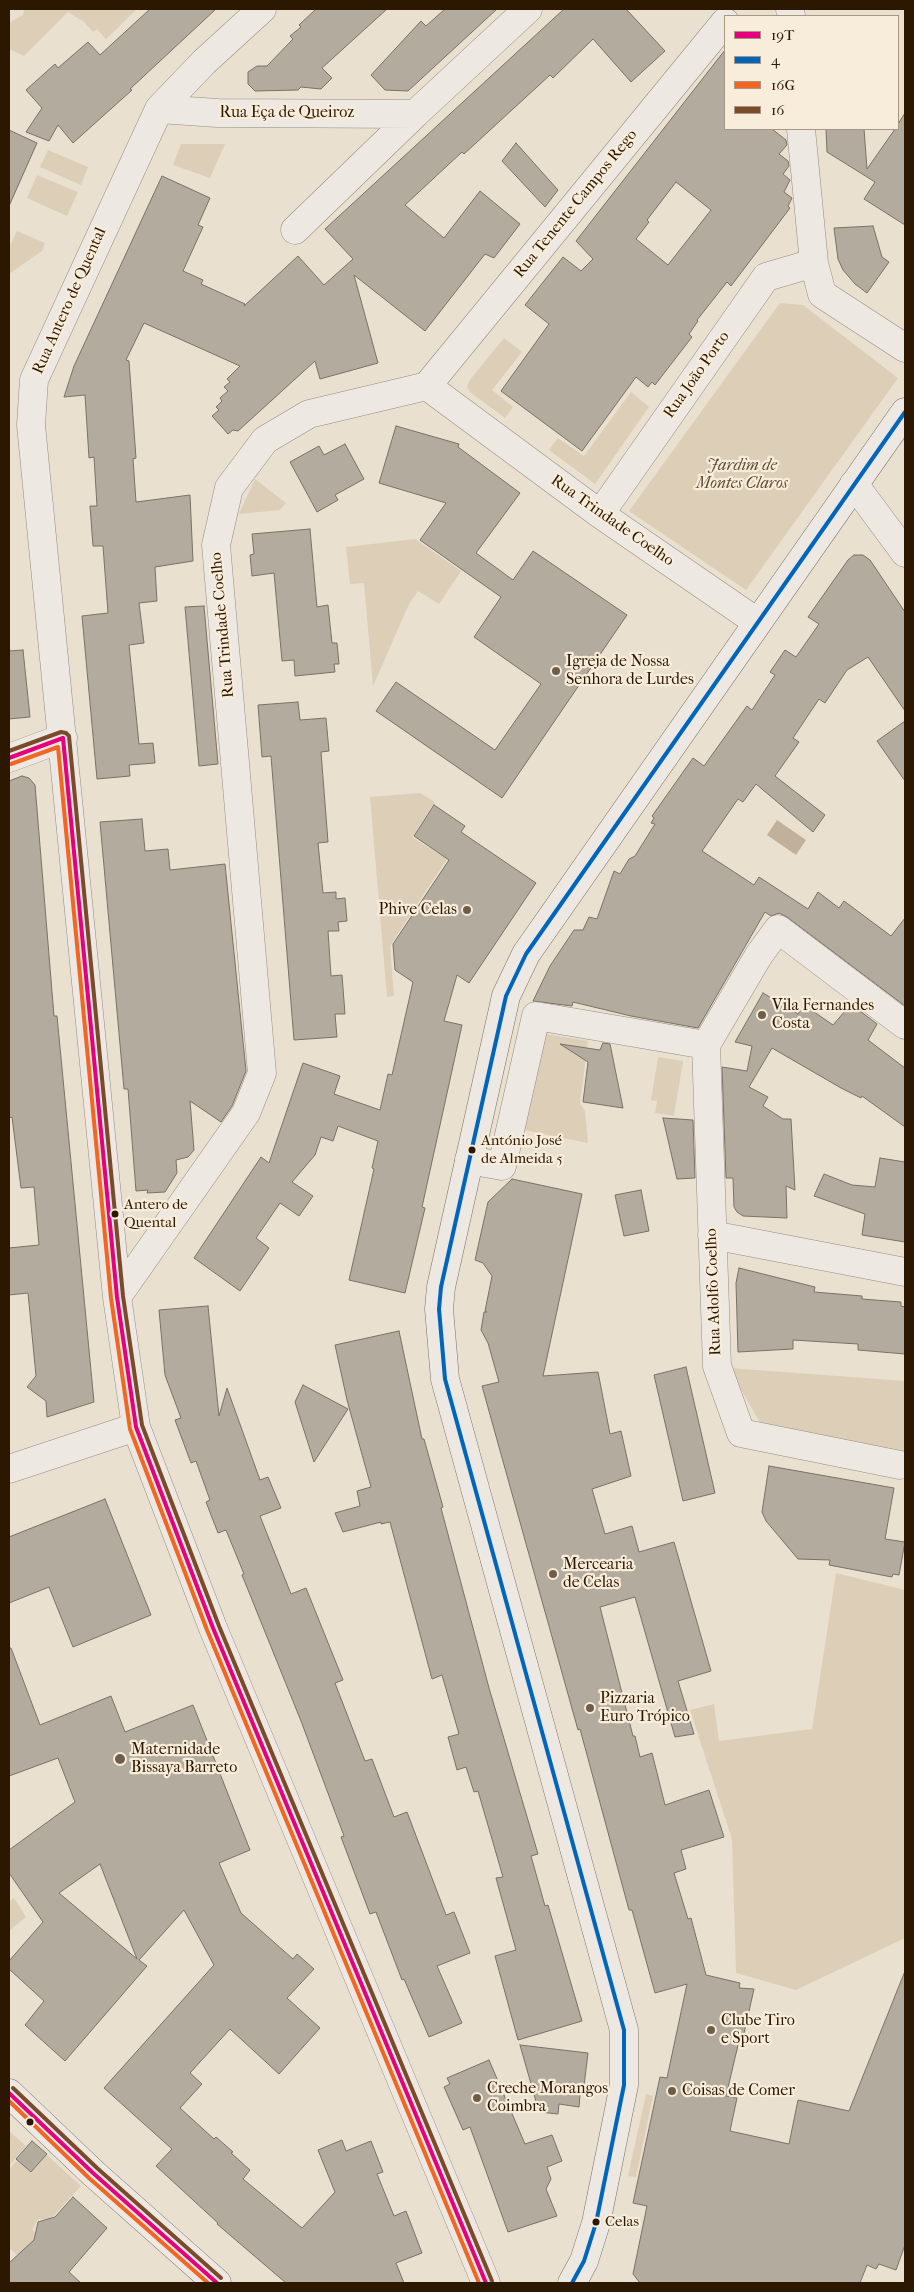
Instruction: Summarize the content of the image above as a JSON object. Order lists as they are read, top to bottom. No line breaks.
{"streets":{"street":["Rua Eça de Queiroz","Rua Tenente Campos Rego","Rua Antero de Quental","Rua João Porto","Rua Trindade Coelho","Rua Adolfo Coelho"]},"crossings":[["Rua Eça de Queiroz","Rua Antero de Quental"],["Rua Tenente Campos Rego","Rua Trindade Coelho"],["Rua Antero de Quental","Rua Trindade Coelho"],["Rua João Porto","Rua Trindade Coelho"]],"parks":["Jardim de Montes Claros"],"places":["Igreja de Nossa Senhora de Lurdes","Phive Celas","Vila Fernandes Costa","António José de Almeida 5","Antero de Quental","Mercearia de Celas","Pizzaria Euro Trópico","Maternidade Bissaya Barreto","Clube Tiro e Sport","Coisas de Comer","Creche Morangos Coimbra","Celas"],"lines":["transit line 4","transit line 16","transit line 19T","transit line 16G"],"legend":["19T","4","16G","16"]}
